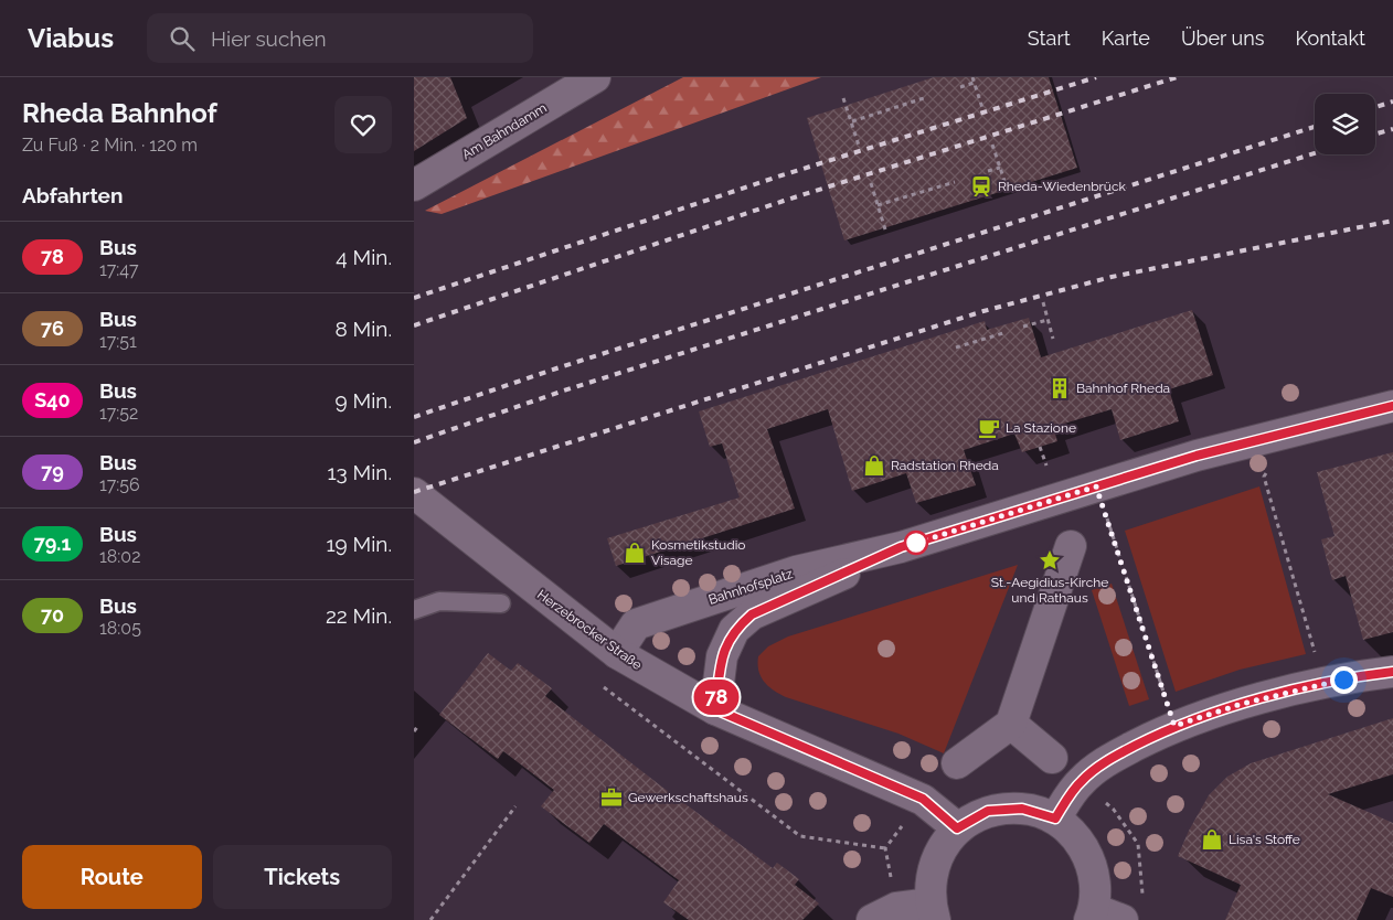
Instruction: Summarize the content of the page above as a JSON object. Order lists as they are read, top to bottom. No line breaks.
{"streets":{"street":["Am Bahndamm","Bahnhofsplatz","Herzebrocker Straße"]},"crossings":[["Bahnhofsplatz","Herzebrocker Straße"]],"places":{"station":["Rheda-Wiedenbrück"],"building":["Bahnhof Rheda"],"cafe":["La Stazione"],"shop":["Radstation Rheda","Kosmetikstudio Visage","Lisa's Stoffe"],"place":["St.-Aegidius-Kirche und Rathaus"],"office":["Gewerkschaftshaus"]},"lines":["bus line 78"],"page":{"header":"Viabus","search":"Hier suchen","nav":["Start","Karte","Über uns","Kontakt"],"heading":[["Rheda Bahnhof","Zu Fuß · 2 Min. · 120 m"],"Abfahrten"],"on_map":"78","list":[{"mark":"78","name":"Bus","note":"17:47","value":"4 Min."},{"mark":"76","name":"Bus","note":"17:51","value":"8 Min."},{"mark":"S40","name":"Bus","note":"17:52","value":"9 Min."},{"mark":"79","name":"Bus","note":"17:56","value":"13 Min."},{"mark":"79.1","name":"Bus","note":"18:02","value":"19 Min."},{"mark":"70","name":"Bus","note":"18:05","value":"22 Min."}],"buttons":["Route","Tickets"]}}
